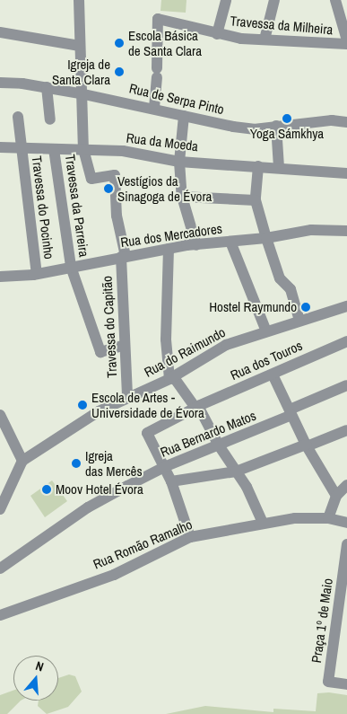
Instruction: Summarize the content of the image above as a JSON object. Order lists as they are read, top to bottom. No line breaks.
{"streets":{"street":["Travessa da Milheira","Rua de Serpa Pinto","Rua da Moeda","Travessa da Parreira","Travessa do Pocinho","Rua dos Mercadores","Travessa do Capitão","Rua do Raimundo","Rua dos Touros","Rua Bernardo Matos","Rua Romão Ramalho","Praça 1º de Maio"]},"crossings":[["Travessa da Milheira","Rua de Serpa Pinto"],["Rua da Moeda","Travessa da Parreira"],["Rua da Moeda","Travessa do Pocinho"],["Rua da Moeda","Travessa do Capitão"],["Travessa da Parreira","Rua dos Mercadores"],["Travessa da Parreira","Travessa do Capitão"],["Travessa do Pocinho","Rua dos Mercadores"],["Rua dos Mercadores","Travessa do Capitão"],["Travessa do Capitão","Rua do Raimundo"],["Rua dos Touros","Rua Bernardo Matos"]],"places":["Escola Básica de Santa Clara","Igreja de Santa Clara","Yoga Sámkhya","Vestígios da Sinagoga de Évora","Hostel Raymundo","Escola de Artes - Universidade de Évora","Igreja das Mercês","Moov Hotel Évora"],"north":"top"}
